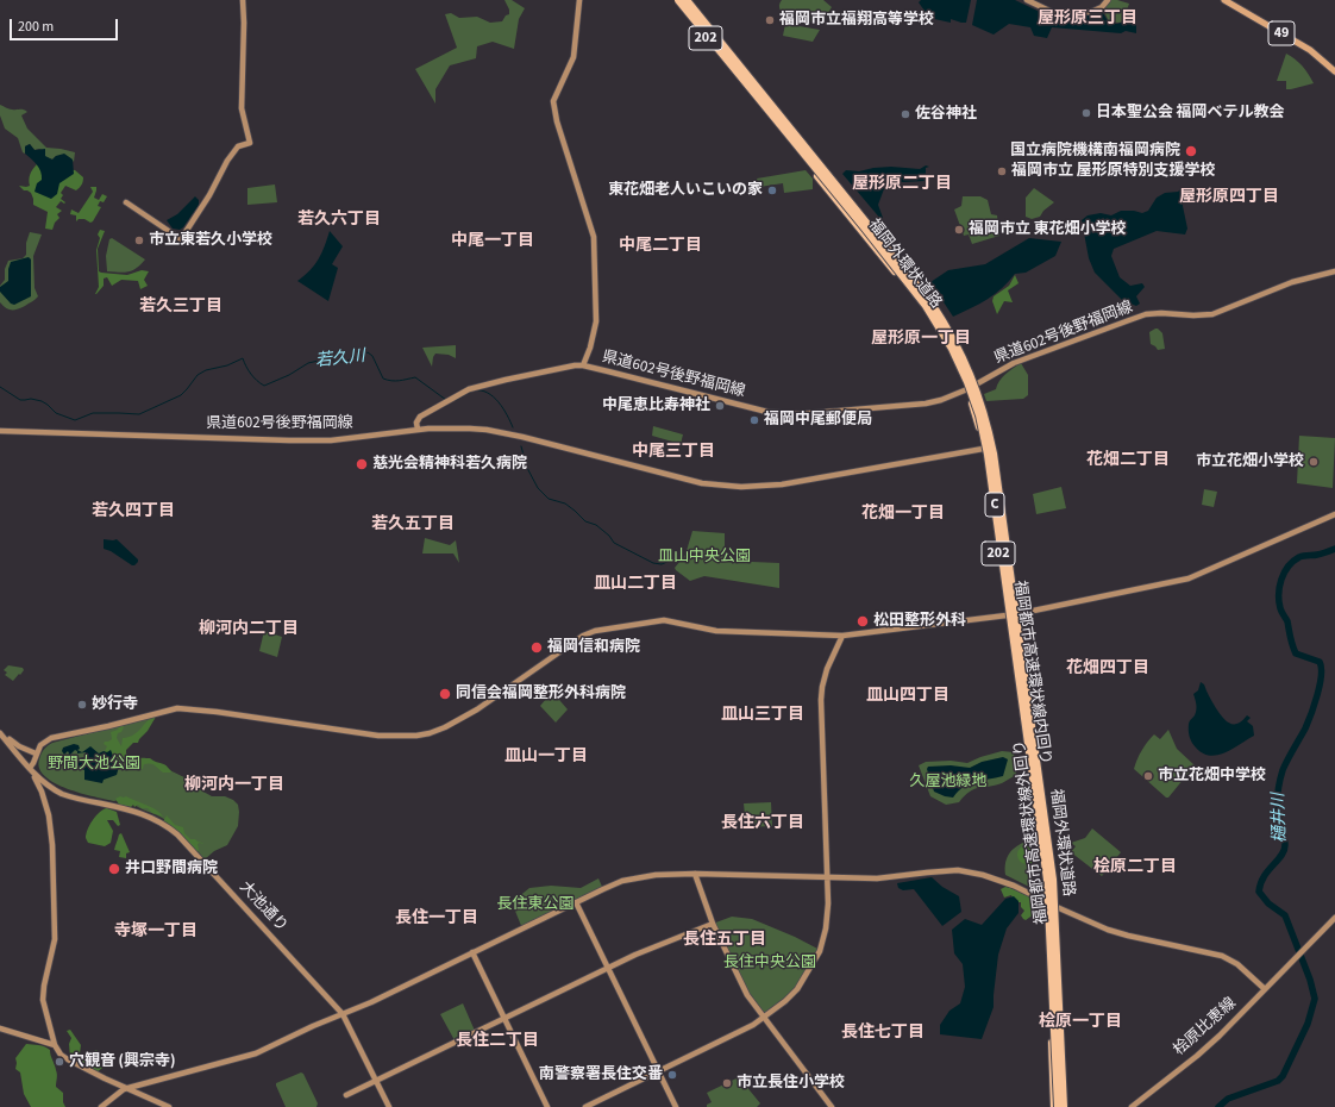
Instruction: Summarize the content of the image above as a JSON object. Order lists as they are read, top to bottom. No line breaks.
{"streets":{"highway":["202","福岡外環状道路","C","福岡都市高速環状線内回り","福岡都市高速環状線外回り"],"main road":["49"],"street":["県道602号後野福岡線","大池通り","桧原比恵線"]},"crossings":[["福岡外環状道路","県道602号後野福岡線"],["福岡外環状道路","福岡都市高速環状線内回り"],["福岡外環状道路","福岡都市高速環状線外回り"]],"districts":["屋形原三丁目","屋形原二丁目","屋形原四丁目","若久六丁目","中尾一丁目","中尾二丁目","若久三丁目","屋形原一丁目","中尾三丁目","花畑二丁目","若久四丁目","花畑一丁目","若久五丁目","皿山二丁目","柳河内二丁目","花畑四丁目","皿山四丁目","皿山三丁目","皿山一丁目","柳河内一丁目","長住六丁目","桧原二丁目","長住一丁目","寺塚一丁目","長住五丁目","桧原一丁目","長住七丁目","長住二丁目"],"water":["若久川","樋井川"],"parks":["皿山中央公園","野間大池公園","久屋池緑地","長住東公園","長住中央公園"],"places":["福岡市立福翔高等学校","日本聖公会 福岡ベテル教会","佐谷神社","国立病院機構南福岡病院","福岡市立 屋形原特別支援学校","東花畑老人いこいの家","福岡市立 東花畑小学校","市立東若久小学校","中尾恵比寿神社","福岡中尾郵便局","市立花畑小学校","慈光会精神科若久病院","松田整形外科","福岡信和病院","同信会福岡整形外科病院","妙行寺","市立花畑中学校","井口野間病院","穴観音 (興宗寺)","南警察署長住交番","市立長住小学校"],"scale_bar":"200 m"}
